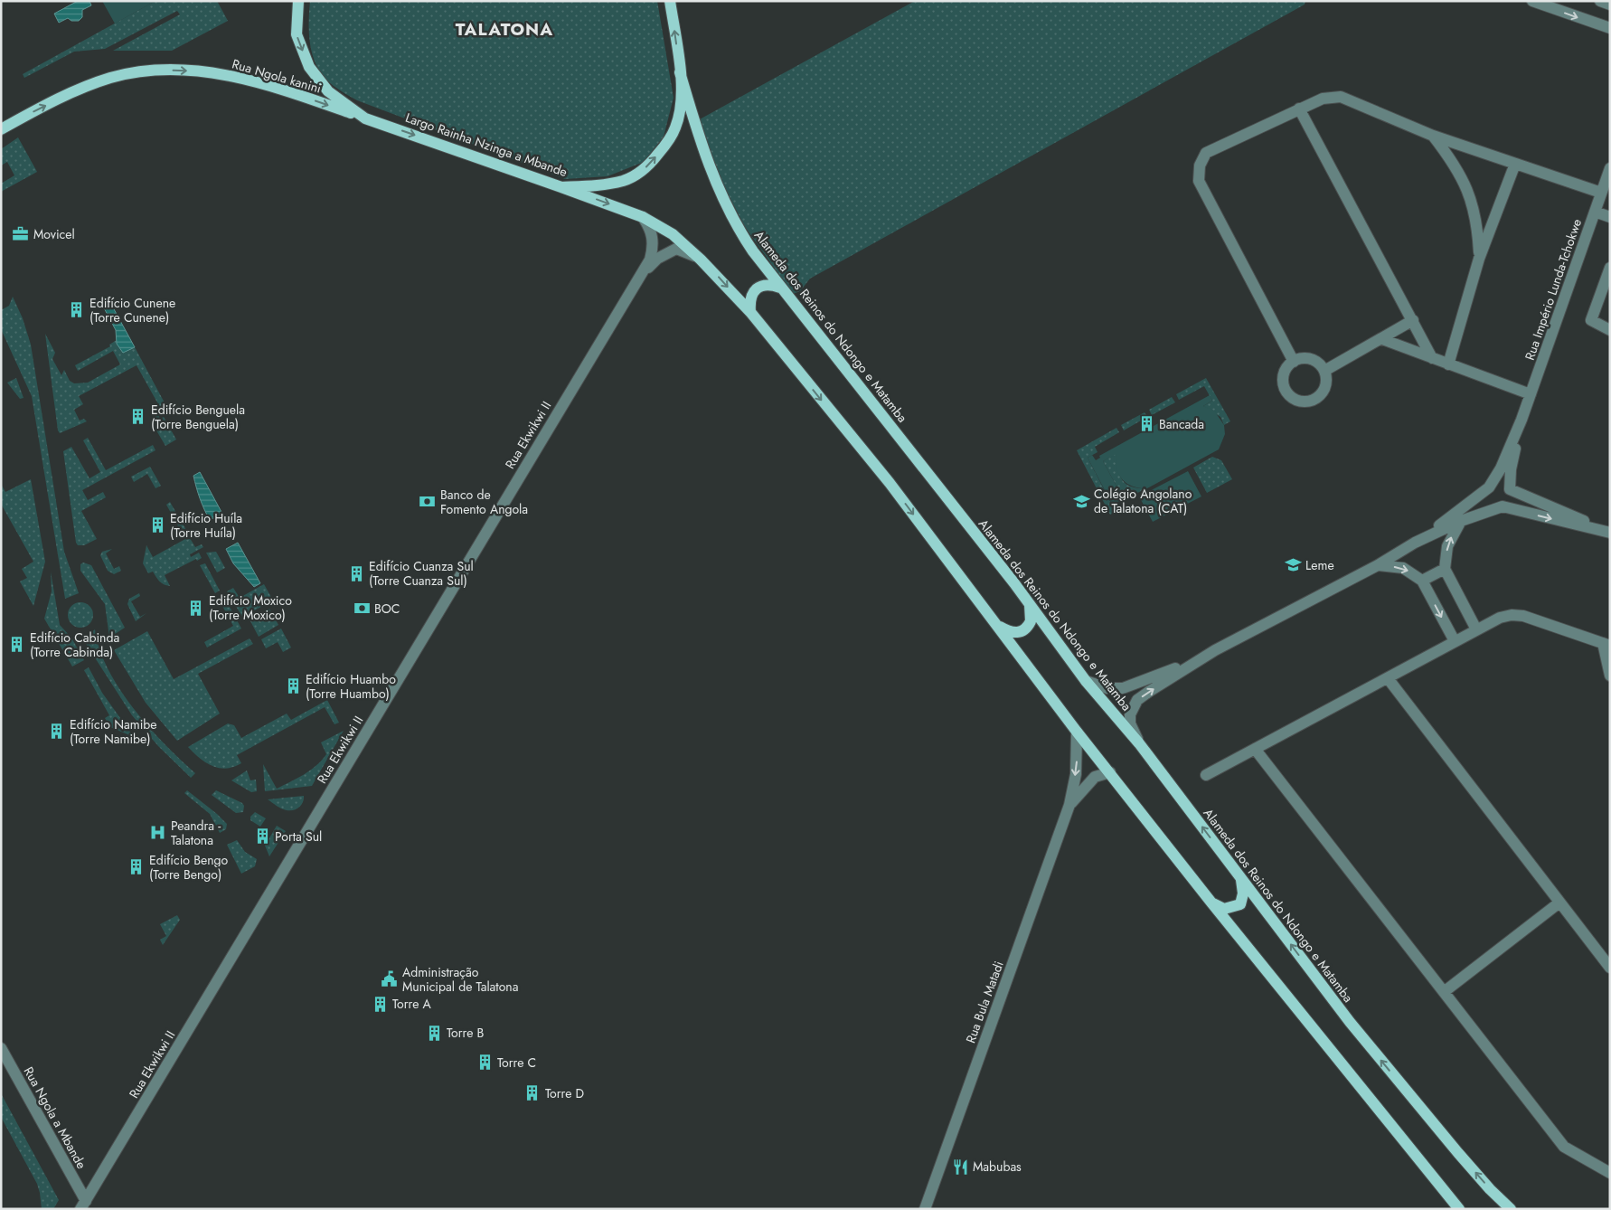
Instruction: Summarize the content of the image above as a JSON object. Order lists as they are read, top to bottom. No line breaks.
{"streets":{"main road":["Rua Ngola kanini","Largo Rainha Nzinga a Mbande","Alameda dos Reinos do Ndongo e Matamba"],"street":["Rua Império Lunda-Tchokwe","Rua Ekwikwi II","Rua Bula Matadi","Rua Ngola a Mbande"]},"crossings":[["Rua Ngola kanini","Largo Rainha Nzinga a Mbande"],["Largo Rainha Nzinga a Mbande","Alameda dos Reinos do Ndongo e Matamba"],["Rua Império Lunda-Tchokwe","Alameda dos Reinos do Ndongo e Matamba"],["Rua Ekwikwi II","Rua Ngola a Mbande"]],"one_way":["Rua Ngola kanini"],"districts":["TALATONA"],"places":{"office":["Movicel"],"building":["Edifício Cunene (Torre Cunene)","Edifício Benguela (Torre Benguela)","Bancada","Edifício Huíla (Torre Huíla)","Edifício Cuanza Sul (Torre Cuanza Sul)","Edifício Moxico (Torre Moxico)","Edifício Cabinda (Torre Cabinda)","Edifício Huambo (Torre Huambo)","Edifício Namibe (Torre Namibe)","Porta Sul","Edifício Bengo (Torre Bengo)","Torre A","Torre B","Torre C","Torre D"],"school or university":["Colégio Angolano de Talatona (CAT)","Leme"],"bank":["Banco de Fomento Angola","BOC"],"hospital":["Peandra - Talatona"],"public building":["Administração Municipal de Talatona"],"restaurant":["Mabubas"]}}
